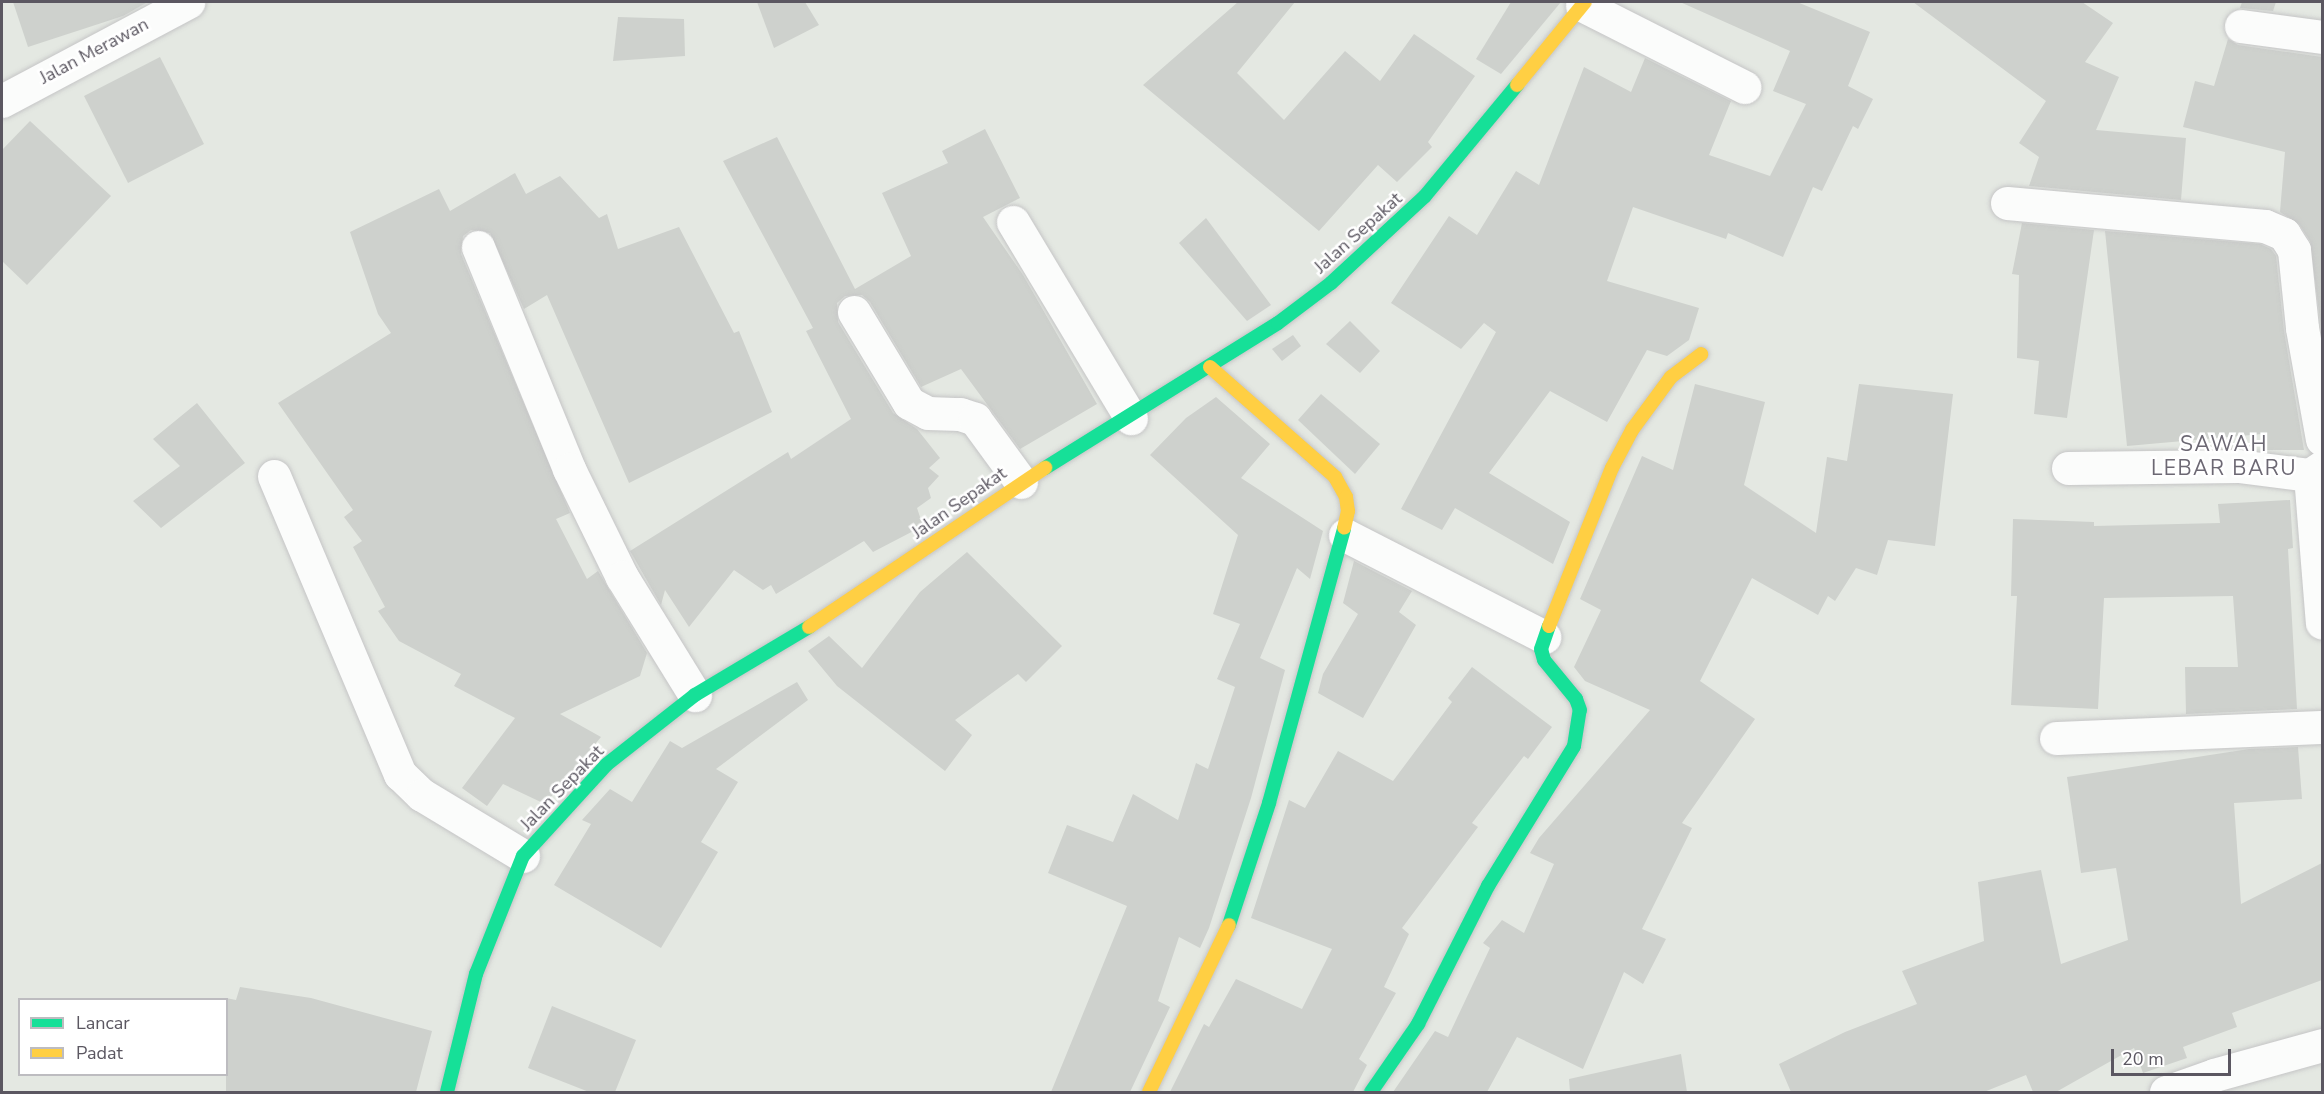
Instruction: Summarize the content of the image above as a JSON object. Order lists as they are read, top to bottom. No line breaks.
{"streets":{"street":["Jalan Merawan","Jalan Sepakat"]},"districts":["SAWAH LEBAR BARU"],"legend":["Lancar","Padat"],"scale_bar":"20 m"}
